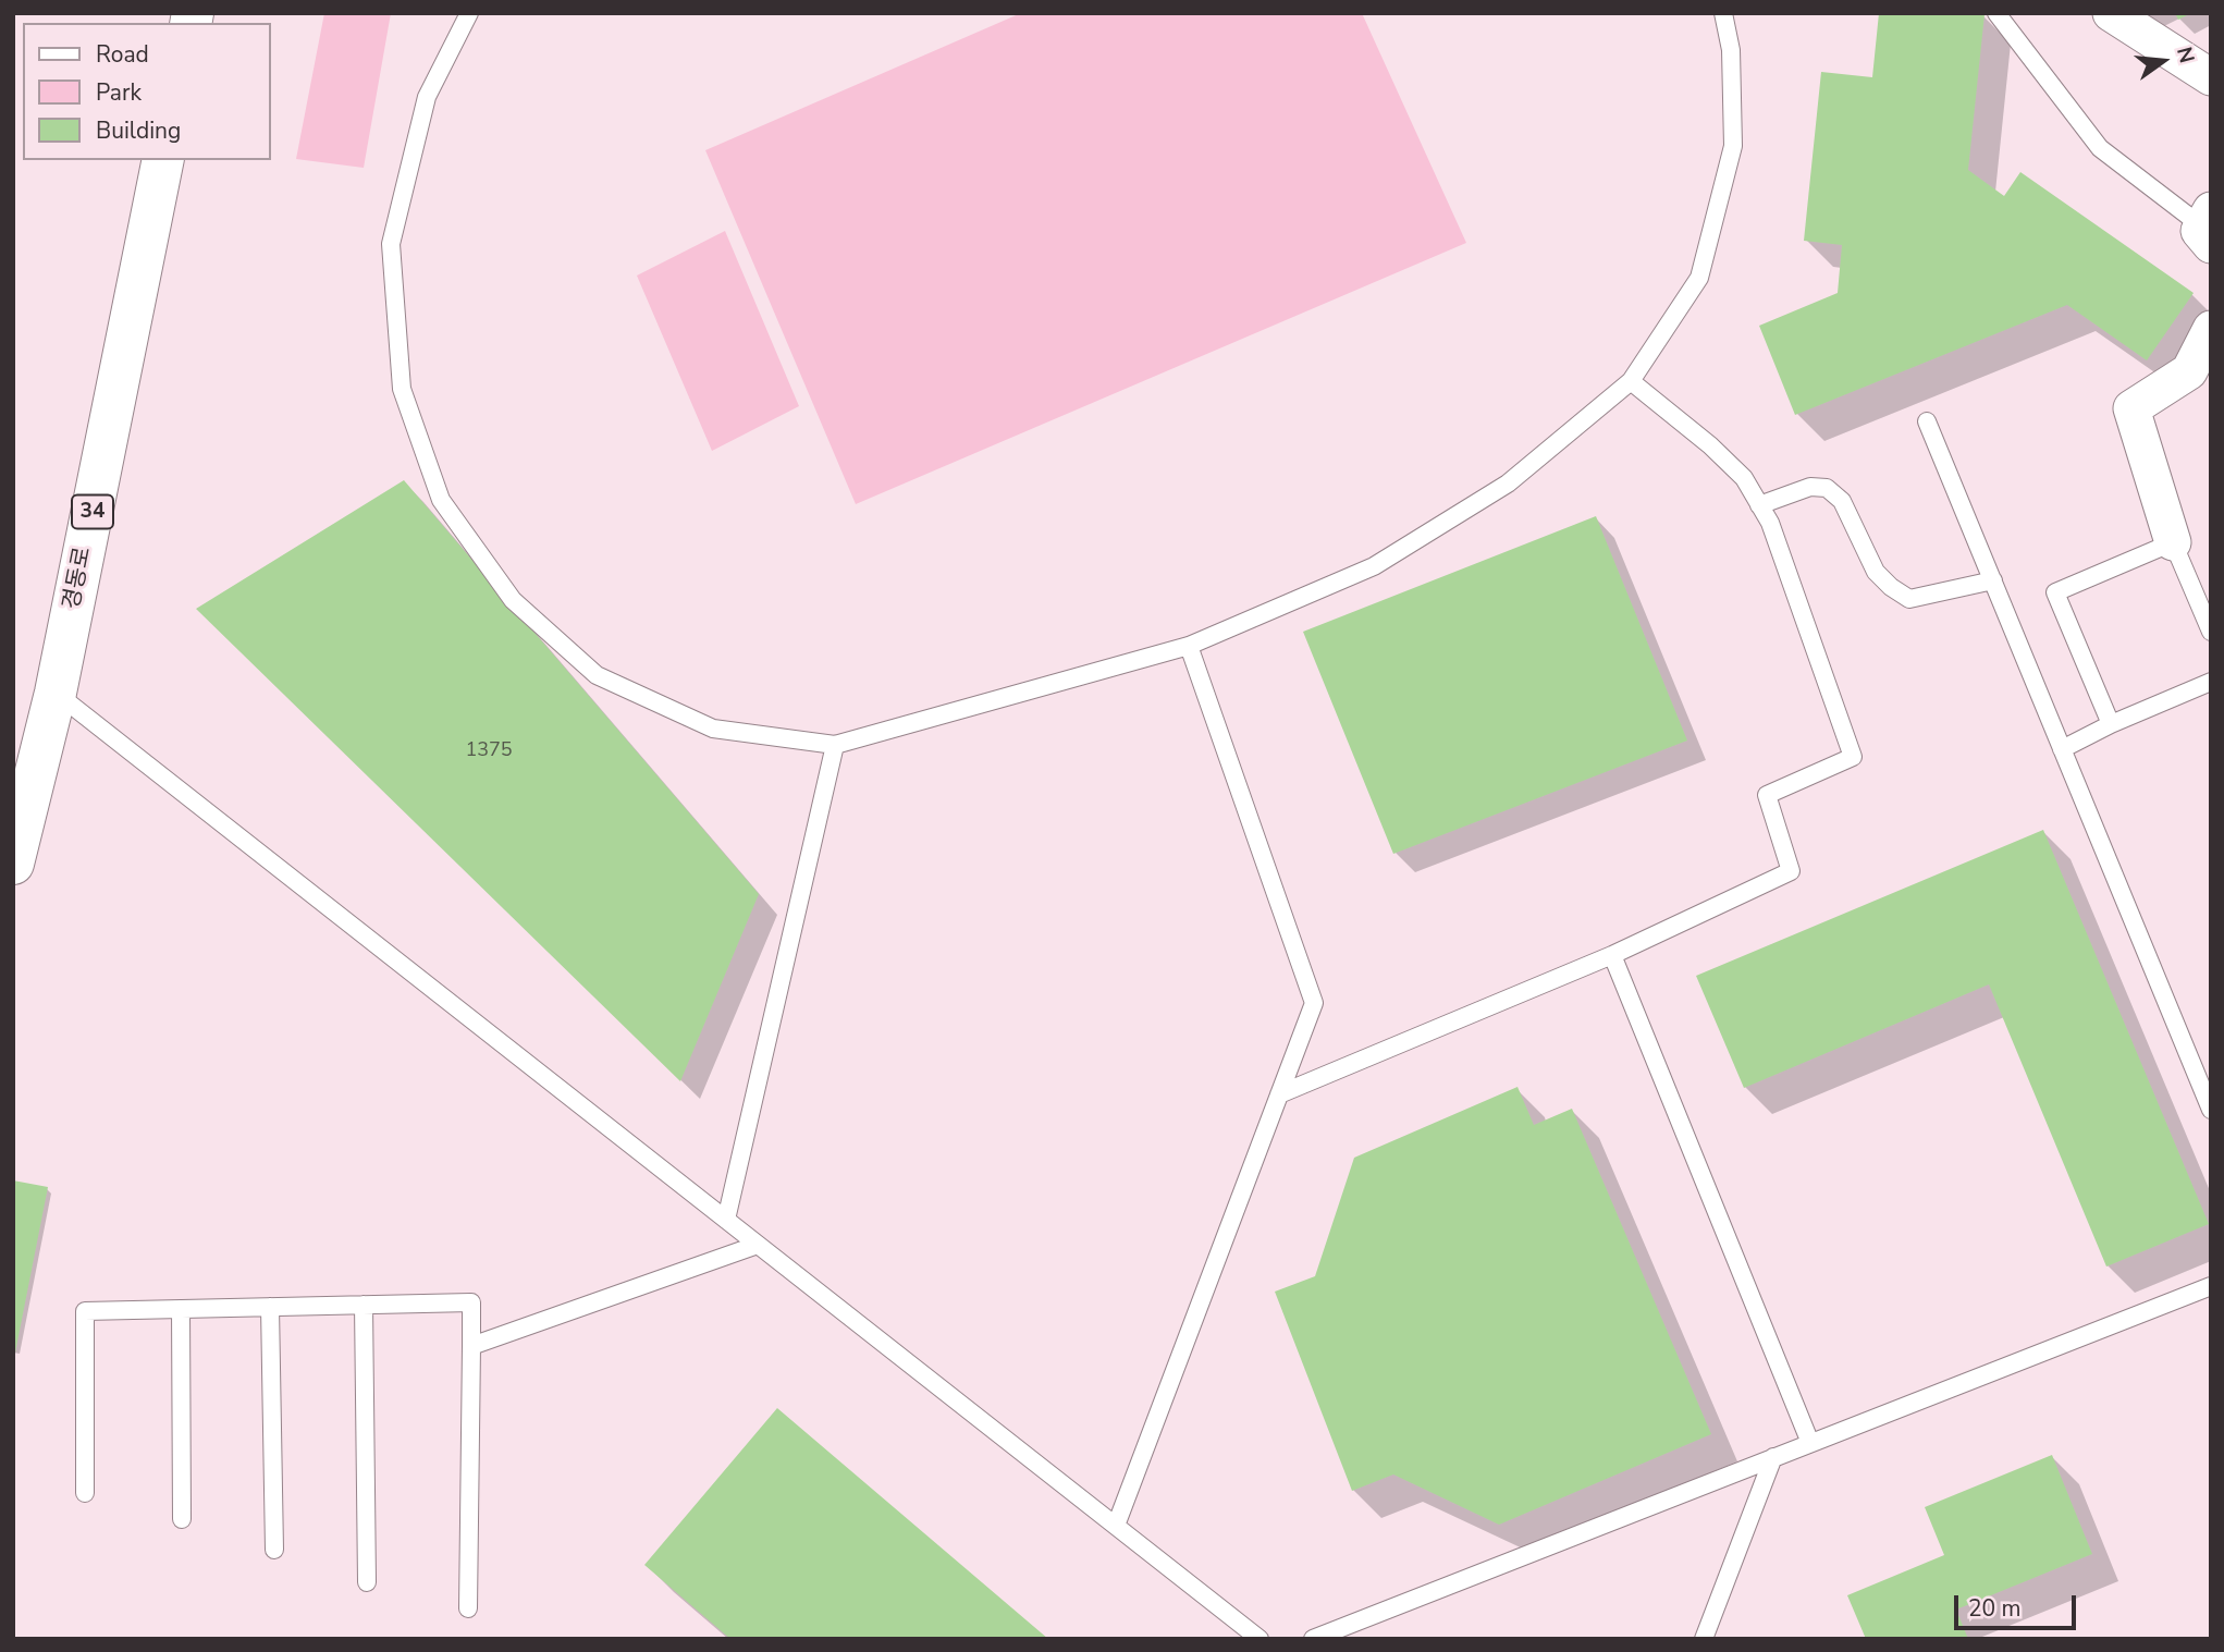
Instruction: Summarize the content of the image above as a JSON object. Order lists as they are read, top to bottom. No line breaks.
{"streets":{"main road":["34","경동로"]},"house_numbers":["1375"],"legend":["Road","Park","Building"],"scale_bar":"20 m","north":"right"}
